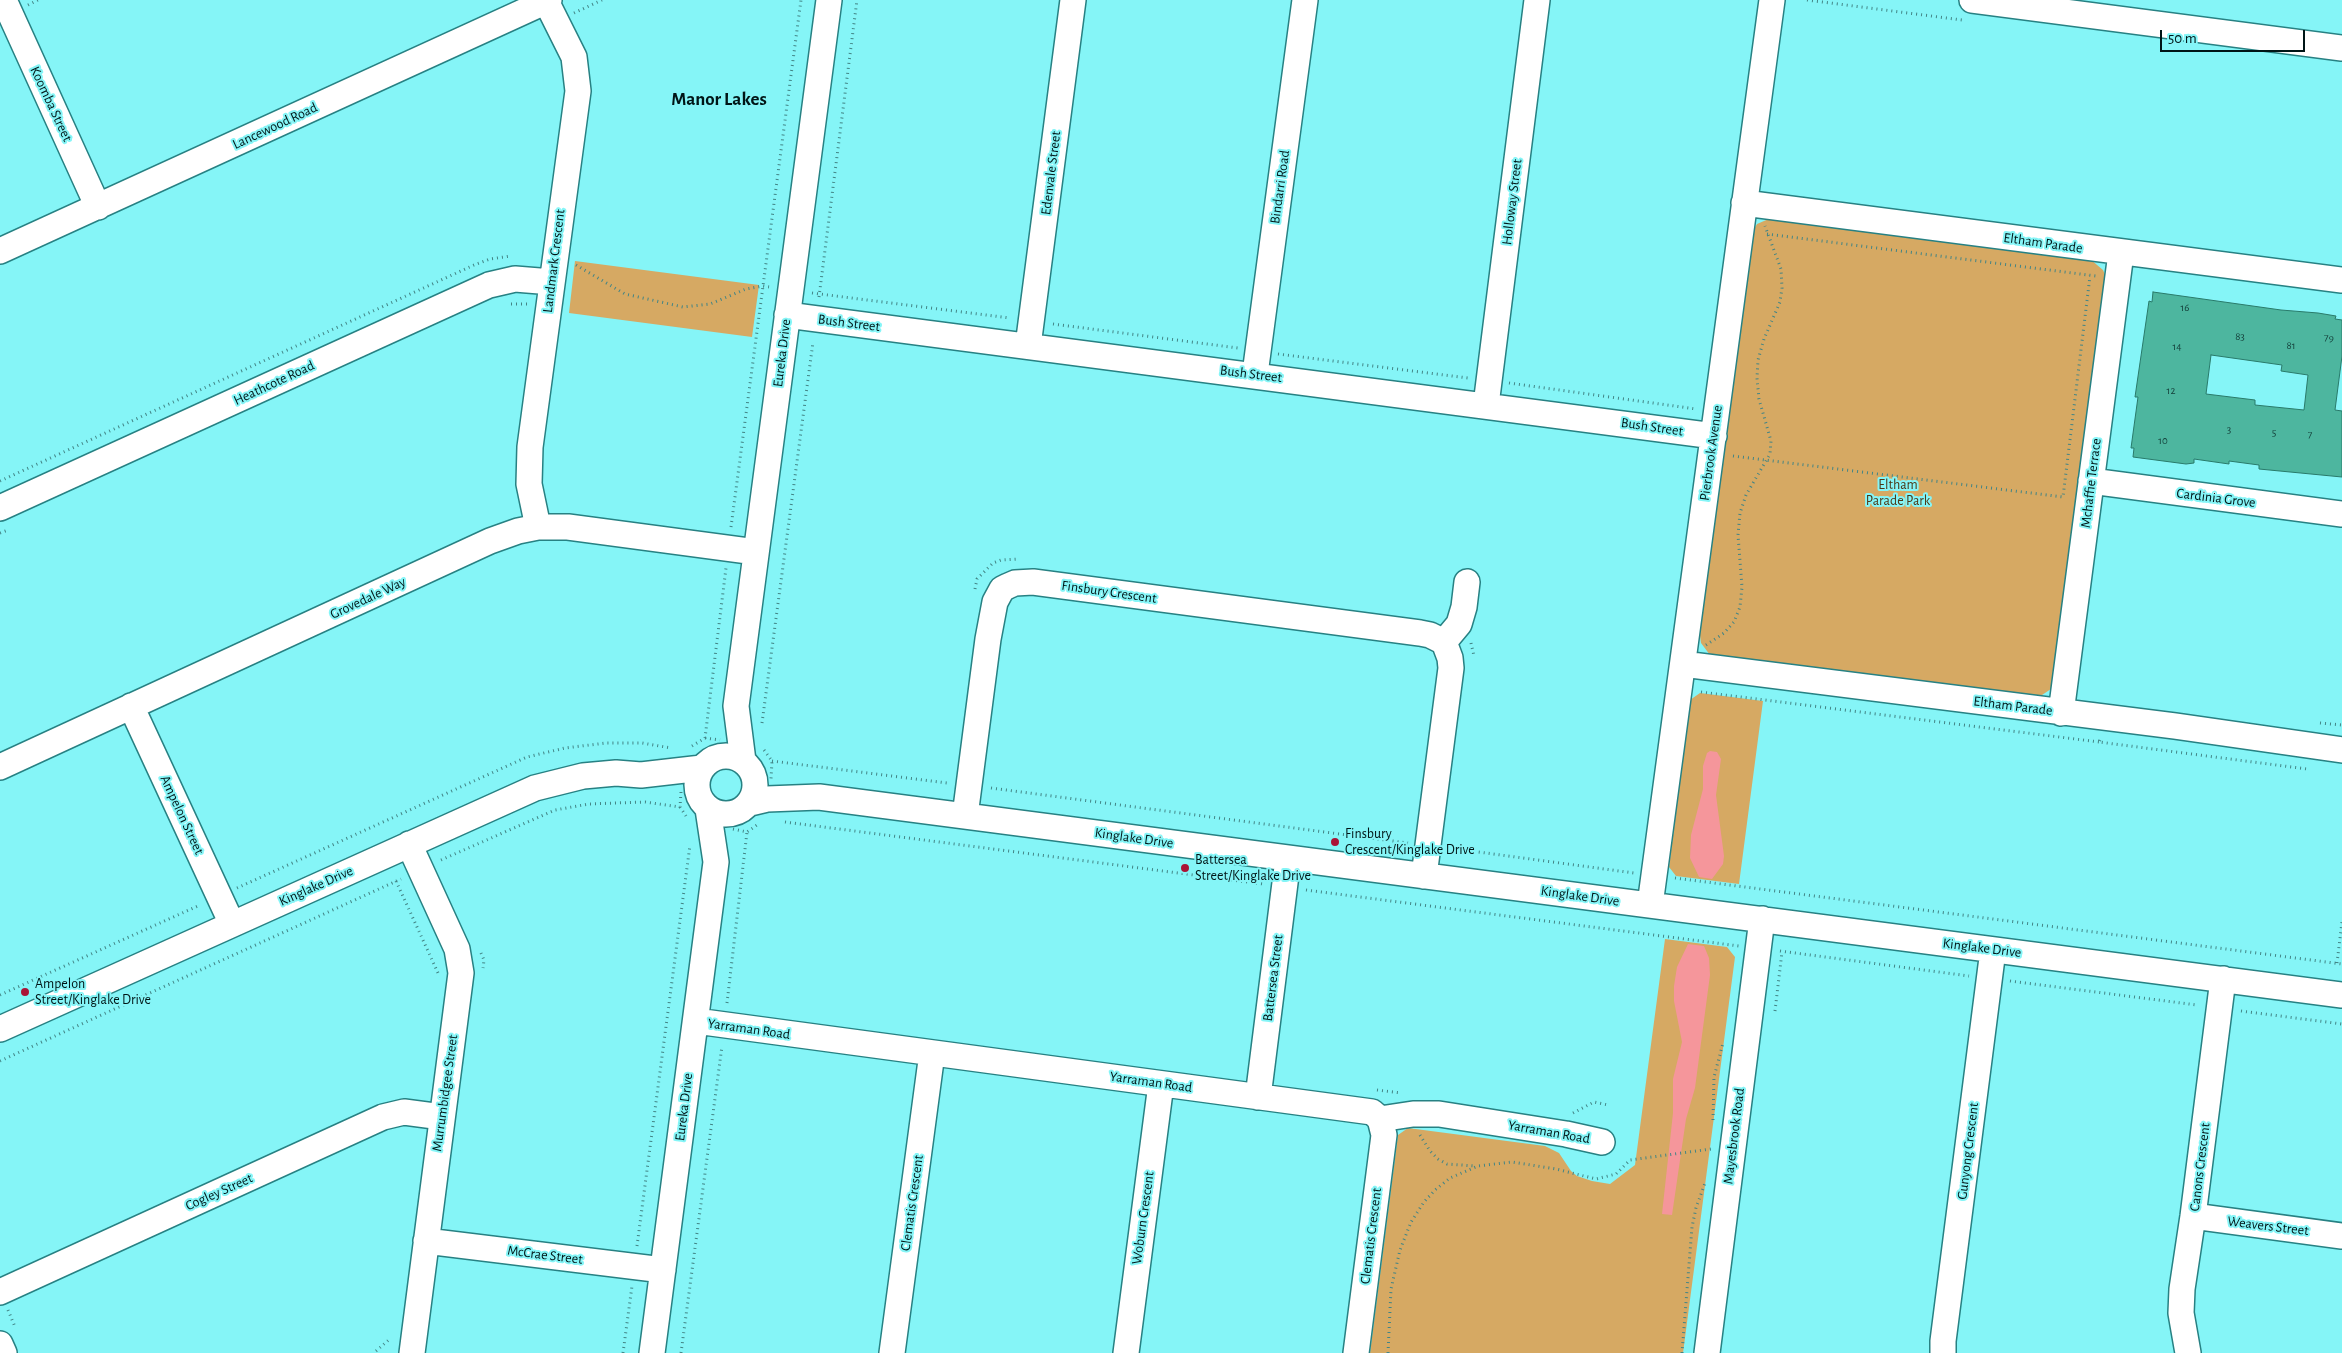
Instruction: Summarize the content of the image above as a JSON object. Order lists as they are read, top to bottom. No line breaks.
{"streets":{"street":["Koomba Street","Lancewood Road","Edenvale Street","Bindarri Road","Holloway Street","Eltham Parade","Landmark Crescent","Bush Street","Eureka Drive","Heathcote Road","Pierbrook Avenue","Mchaffie Terrace","Cardinia Grove","Finsbury Crescent","Grovedale Way","Ampelon Street","Kinglake Drive","Battersea Street","Yarraman Road","Murrumbidgee Street","Mayesbrook Road","Gunyong Crescent","Canons Crescent","Cogley Street","Clematis Crescent","Woburn Crescent","Weavers Street","McCrae Street"]},"crossings":[["Koomba Street","Lancewood Road"],["Lancewood Road","Landmark Crescent"],["Edenvale Street","Bush Street"],["Bindarri Road","Bush Street"],["Holloway Street","Bush Street"],["Eltham Parade","Pierbrook Avenue"],["Eltham Parade","Mchaffie Terrace"],["Landmark Crescent","Heathcote Road"],["Landmark Crescent","Grovedale Way"],["Bush Street","Eureka Drive"],["Bush Street","Pierbrook Avenue"],["Eureka Drive","Grovedale Way"],["Eureka Drive","Kinglake Drive"],["Eureka Drive","Yarraman Road"],["Eureka Drive","McCrae Street"],["Pierbrook Avenue","Kinglake Drive"],["Mchaffie Terrace","Cardinia Grove"],["Finsbury Crescent","Kinglake Drive"],["Grovedale Way","Ampelon Street"],["Ampelon Street","Kinglake Drive"],["Kinglake Drive","Battersea Street"],["Kinglake Drive","Murrumbidgee Street"],["Kinglake Drive","Mayesbrook Road"],["Kinglake Drive","Gunyong Crescent"],["Kinglake Drive","Canons Crescent"],["Battersea Street","Yarraman Road"],["Yarraman Road","Clematis Crescent"],["Yarraman Road","Woburn Crescent"],["Murrumbidgee Street","Cogley Street"],["Murrumbidgee Street","McCrae Street"],["Canons Crescent","Weavers Street"]],"districts":["Manor Lakes"],"parks":["Eltham Parade Park"],"places":["Finsbury Crescent/Kinglake Drive","Battersea Street/Kinglake Drive","Ampelon Street/Kinglake Drive"],"house_numbers":["16","83","79","81","14","12","3","5","7","10"],"scale_bar":"50 m"}
